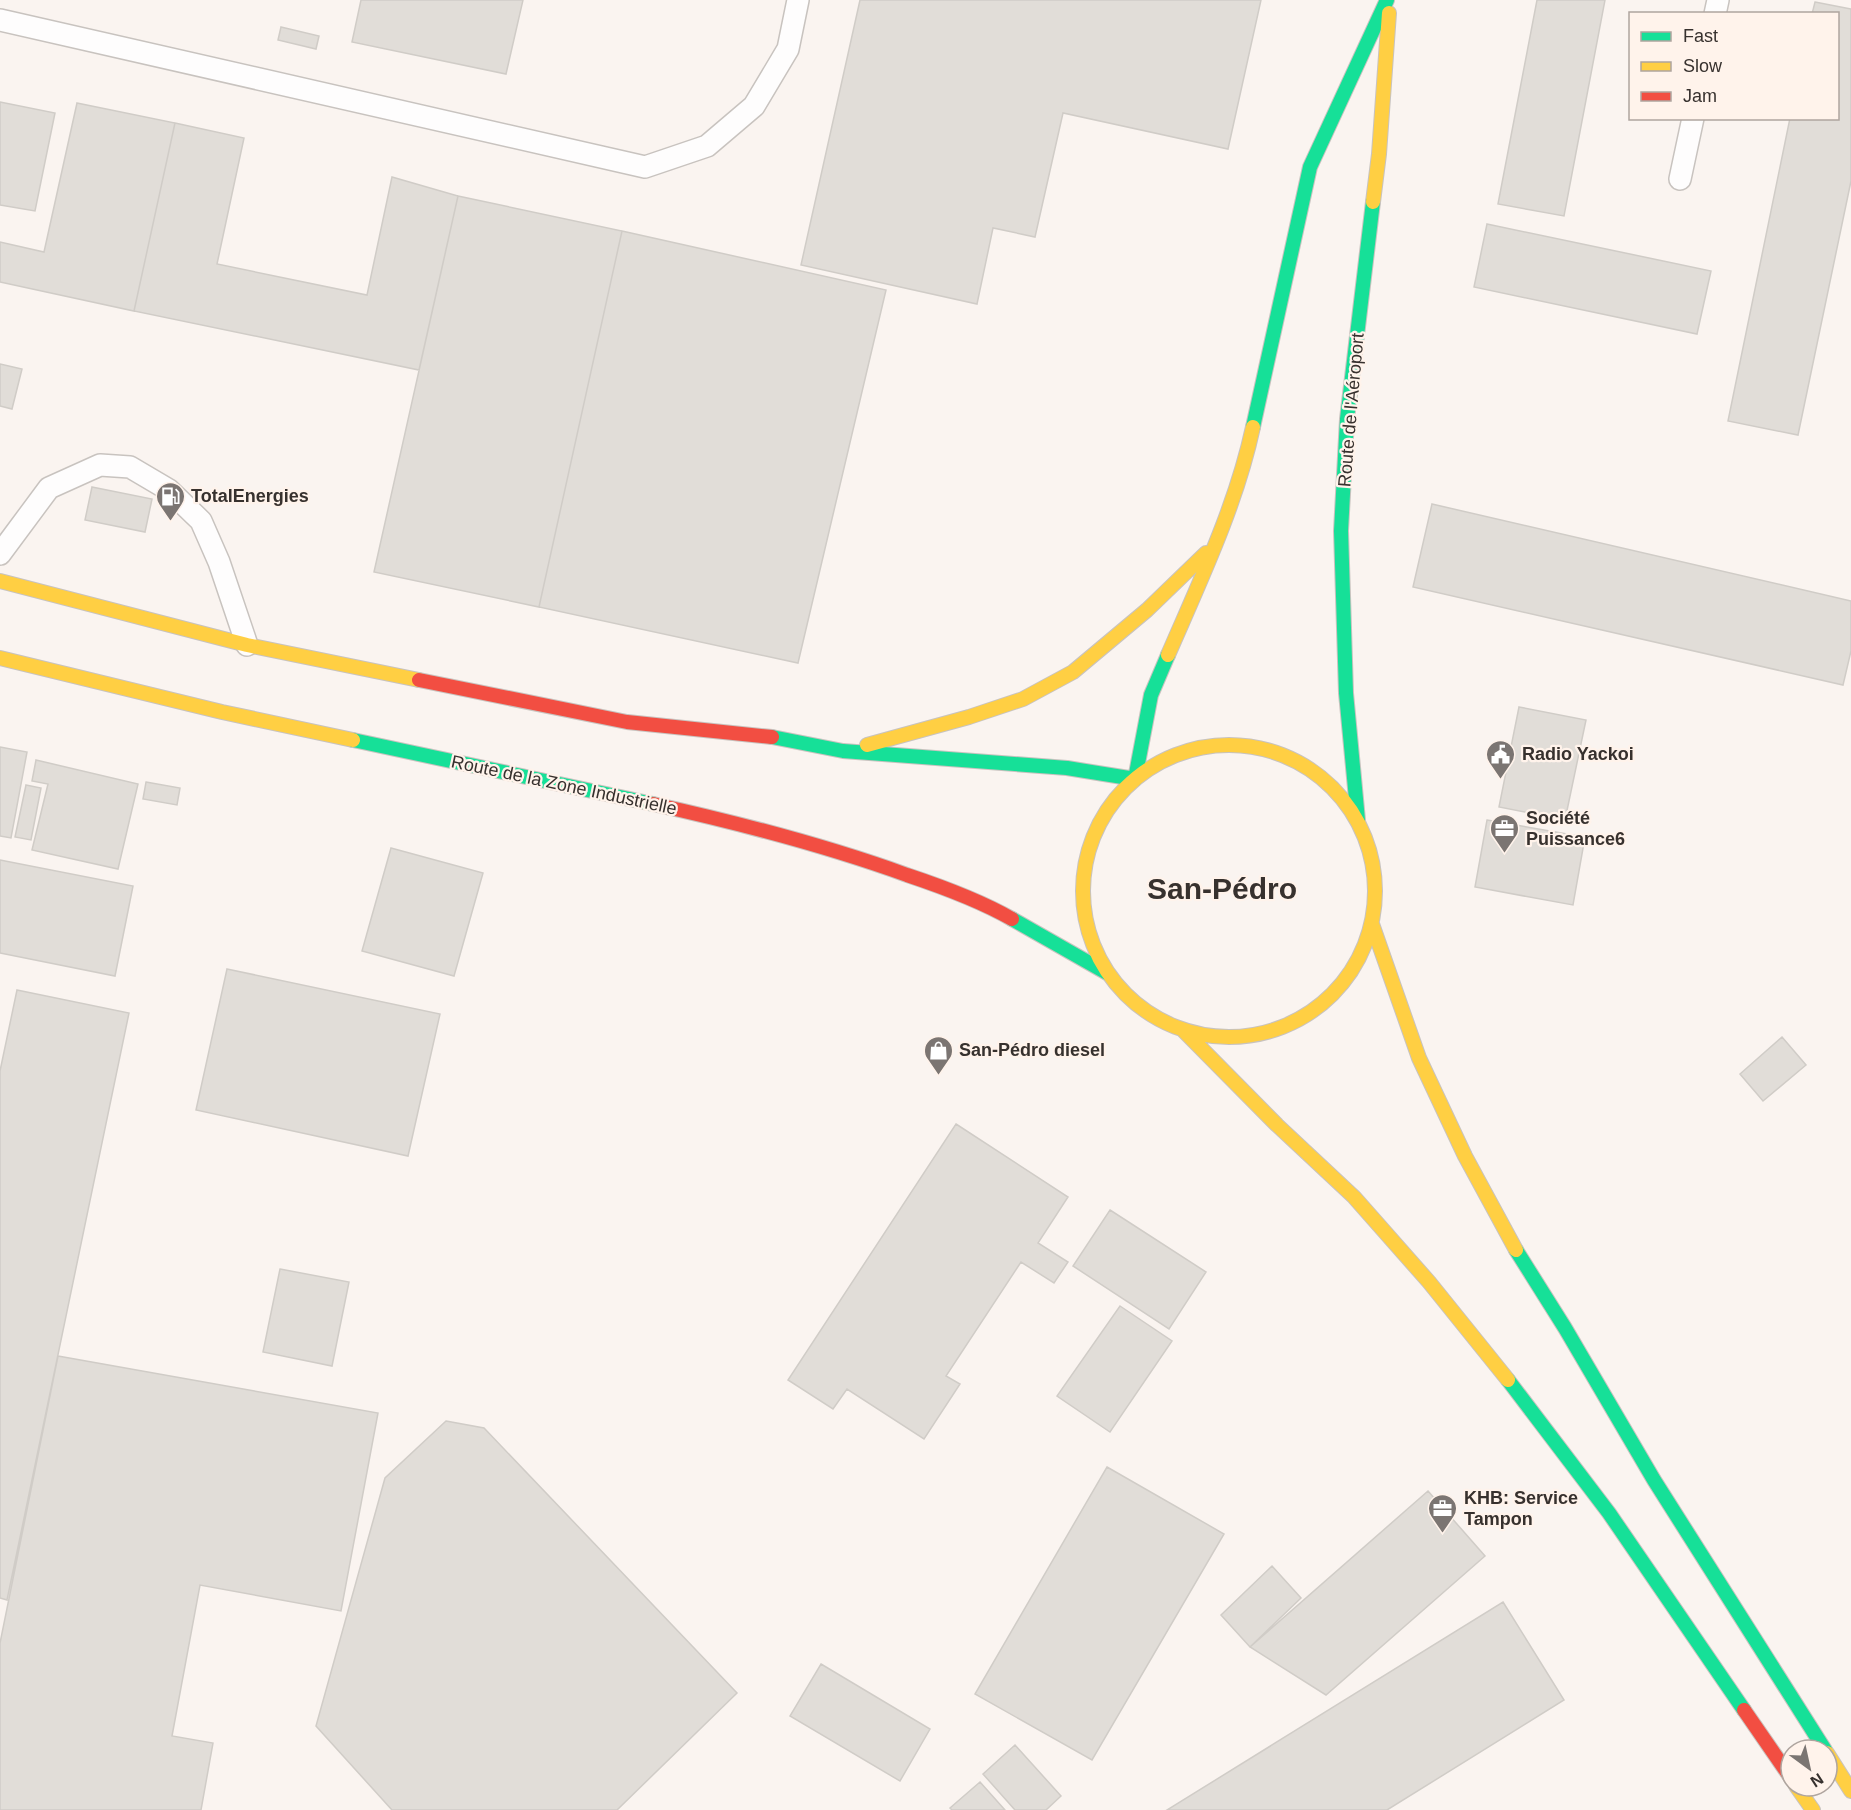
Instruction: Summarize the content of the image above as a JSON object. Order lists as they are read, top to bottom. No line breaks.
{"streets":{"main road":["Route de l'Aéroport","Route de la Zone Industrielle"]},"districts":["San-Pédro"],"places":{"fuel station":["TotalEnergies"],"public building":["Radio Yackoi"],"office":["Société Puissance6","KHB: Service Tampon"],"shop":["San-Pédro diesel"]},"legend":["Fast","Slow","Jam"],"north":"bottom right"}
